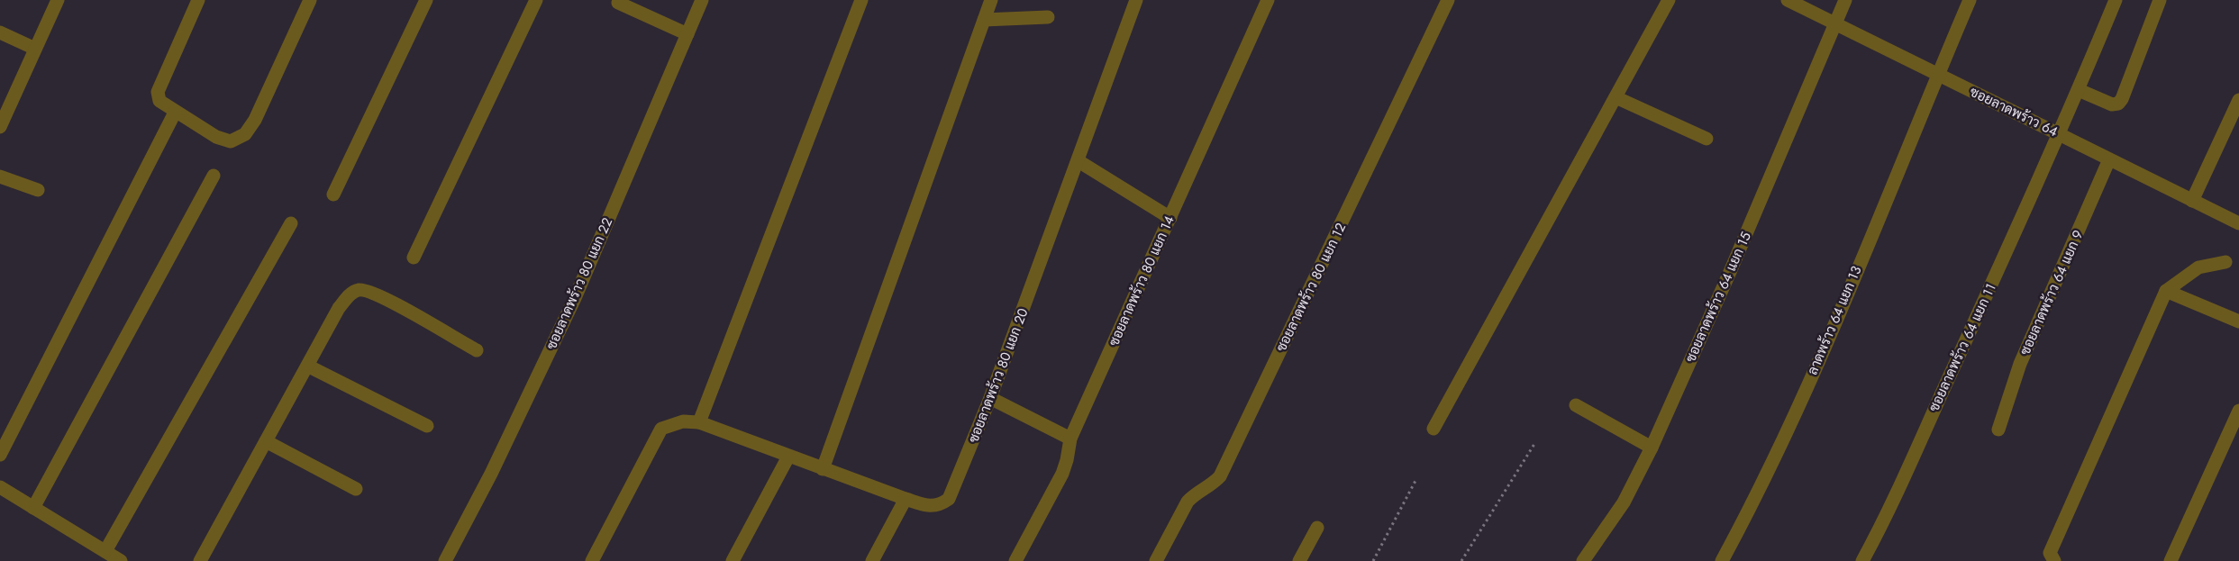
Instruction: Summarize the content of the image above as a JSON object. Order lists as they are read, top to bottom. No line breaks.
{"streets":{"street":["ซอยลาดพร้าว 64","ซอยลาดพร้าว 80 แยก 14","ซอยลาดพร้าว 80 แยก 22","ซอยลาดพร้าว 80 แยก 12","ซอยลาดพร้าว 64 แยก 9","ซอยลาดพร้าว 64 แยก 15","ลาดพร้าว 64 แยก 13","ซอยลาดพร้าว 64 แยก 11","ซอยลาดพร้าว 80 แยก 20"]},"crossings":[["ซอยลาดพร้าว 64","ซอยลาดพร้าว 64 แยก 9"],["ซอยลาดพร้าว 64","ซอยลาดพร้าว 64 แยก 15"],["ซอยลาดพร้าว 64","ลาดพร้าว 64 แยก 13"],["ซอยลาดพร้าว 64","ซอยลาดพร้าว 64 แยก 11"]]}
